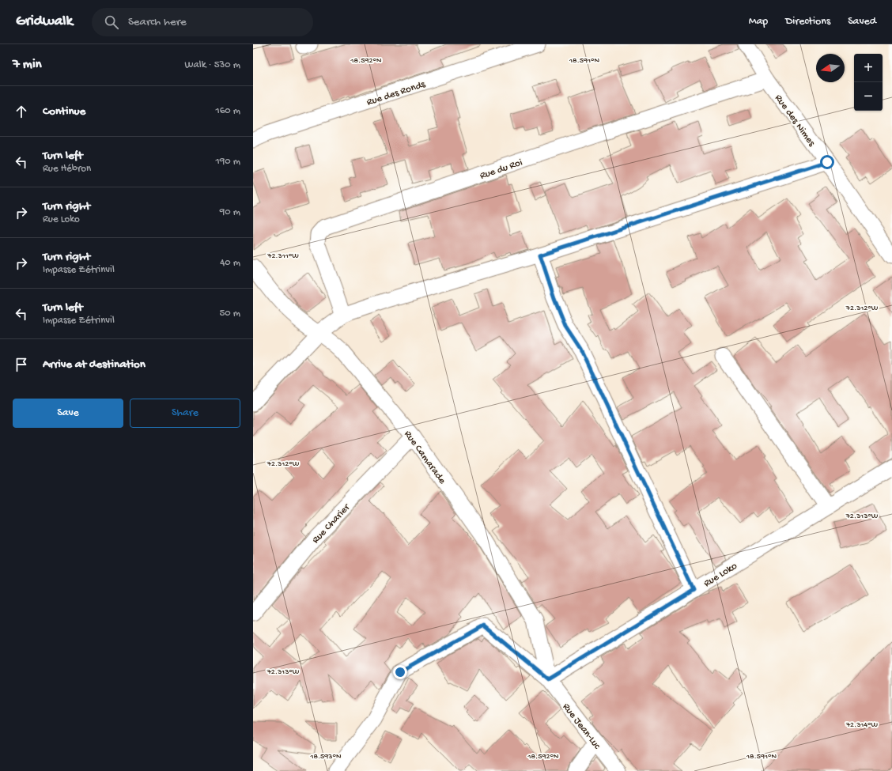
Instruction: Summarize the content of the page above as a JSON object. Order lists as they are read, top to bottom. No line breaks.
{"streets":{"street":["Rue des Ronds","Rue des Nimes","Rue du Roi","Rue Camarade","Rue Charier","Rue Loko","Rue Jean-Luc"]},"crossings":[["Rue des Nimes","Rue du Roi"],["Rue Camarade","Rue Charier"],["Rue Camarade","Rue Loko"],["Rue Camarade","Rue Jean-Luc"],["Rue Loko","Rue Jean-Luc"]],"north":"left","page":{"header":"Gridwalk","search":"Search here","nav":["Map","Directions","Saved"],"heading":["7 min","Walk · 530 m"],"map_buttons":["+","−"],"list":[["Continue","160 m"],["Turn left","Rue Hébron","190 m"],["Turn right","Rue Loko","90 m"],["Turn right","Impasse Zétrinvil","40 m"],["Turn left","Impasse Zétrinvil","50 m"],"Arrive at destination"],"buttons":["Save","Share"]},"coordinates":["18.592°N","18.591°N","72.311°W","72.312°W","72.313°W","72.314°W","18.593°N"]}
